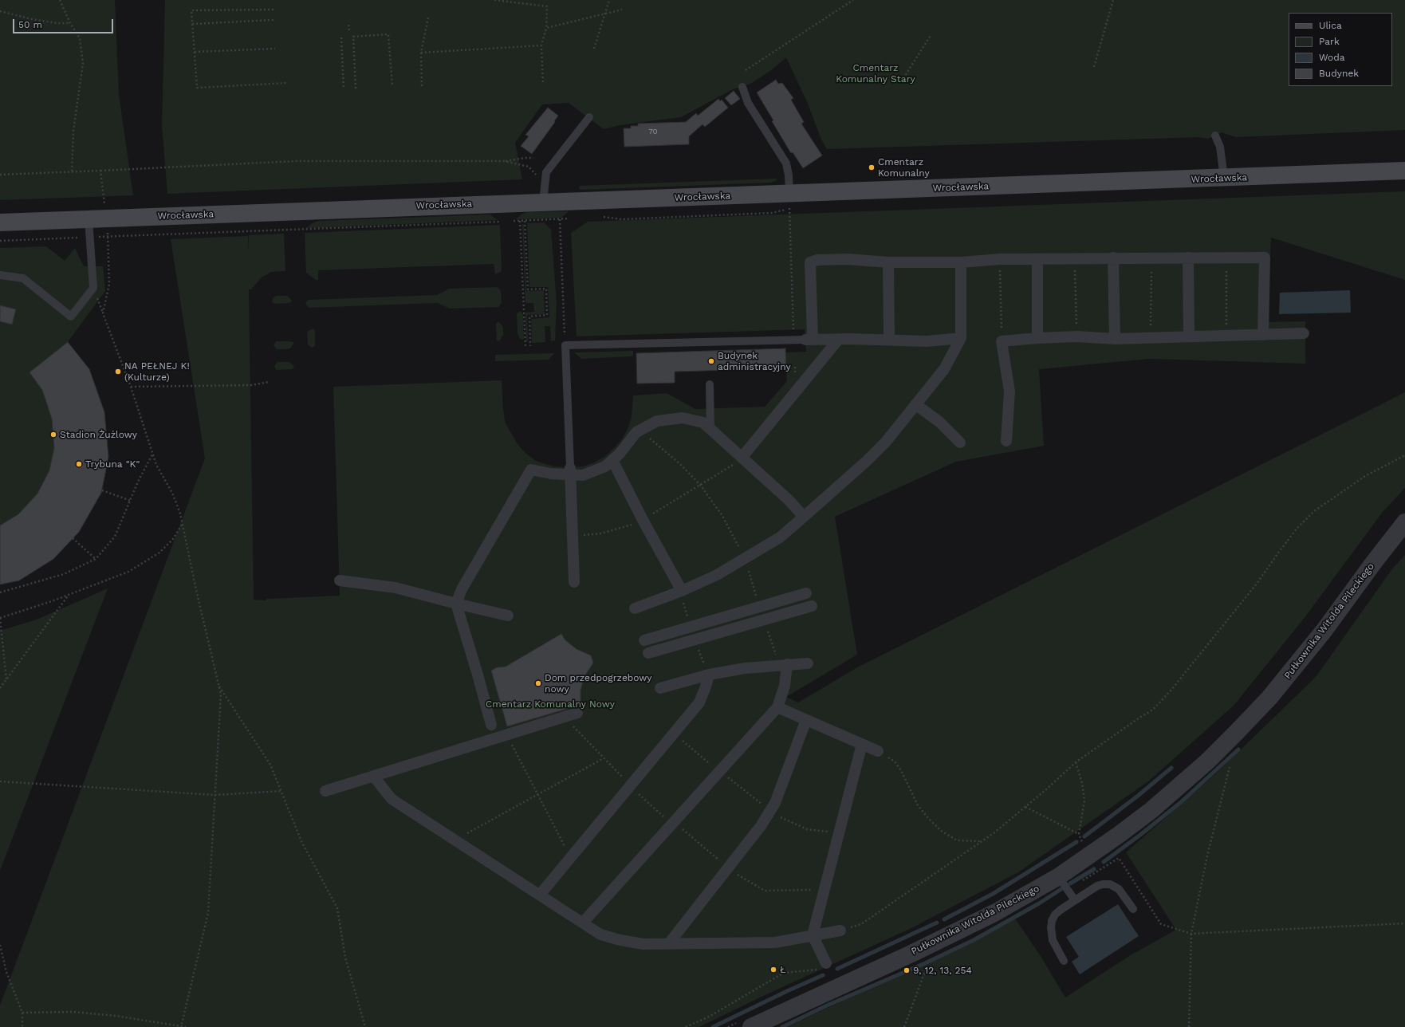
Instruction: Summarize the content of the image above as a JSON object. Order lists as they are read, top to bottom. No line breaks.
{"streets":{"main road":["Wrocławska"],"street":["Pułkownika Witolda Pileckiego"]},"parks":["Cmentarz Komunalny Stary","Cmentarz Komunalny Nowy"],"places":["Cmentarz Komunalny","Budynek administracyjny","NA PEŁNEJ K! (Kulturze)","Stadion Żużlowy","Trybuna \"K\"","Dom przedpogrzebowy nowy","Ł","9, 12, 13, 254"],"house_numbers":["70"],"legend":["Ulica","Park","Woda","Budynek"],"scale_bar":"50 m"}
